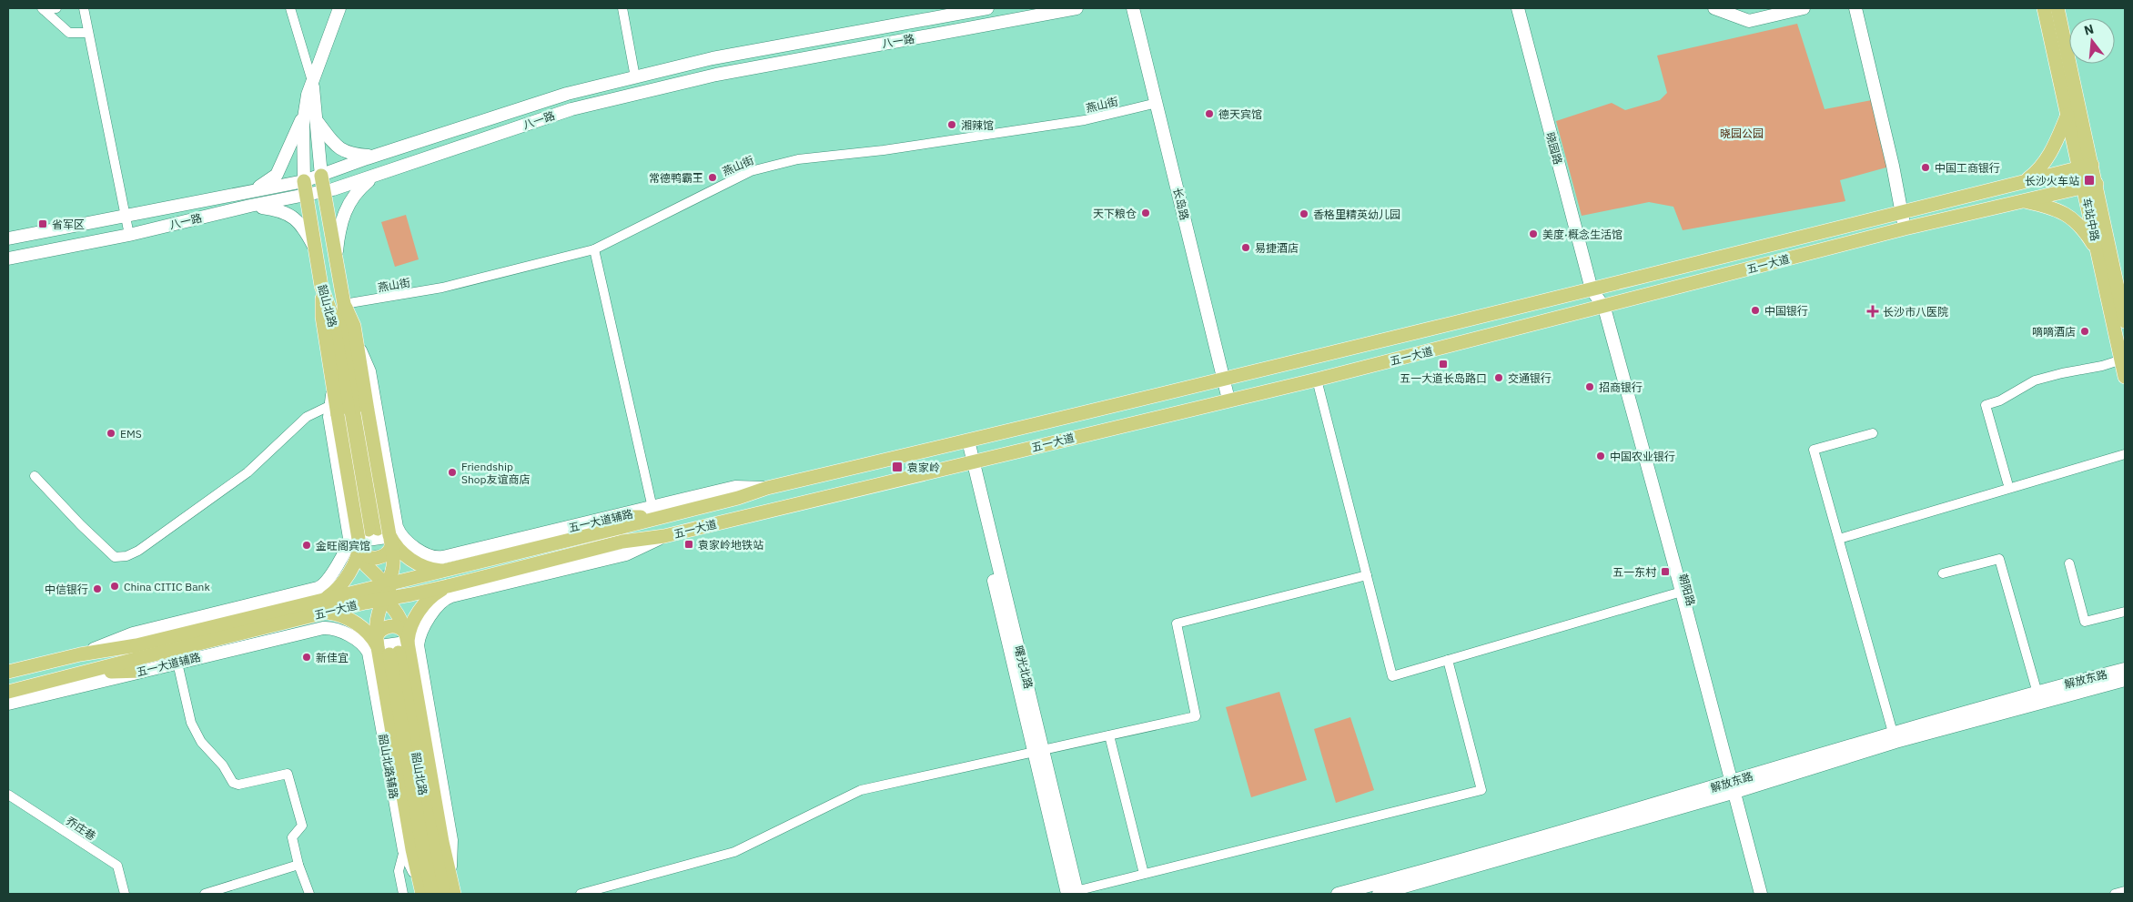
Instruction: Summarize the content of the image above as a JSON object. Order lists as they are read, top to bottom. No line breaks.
{"streets":{"main road":["车站中路","五一大道","韶山北路"],"street":["八一路","燕山街","晓园路","长岛路","五一大道辅路","朝阳路","曙光北路","解放东路","乔庄巷"]},"crossings":[["八一路","韶山北路"],["燕山街","长岛路"],["燕山街","韶山北路"],["晓园路","五一大道"],["晓园路","朝阳路"],["长岛路","五一大道"],["车站中路","五一大道"],["五一大道","五一大道辅路"],["五一大道","朝阳路"],["五一大道","曙光北路"],["朝阳路","解放东路"]],"parks":["晓园公园"],"places":{"other":["德天宾馆","湘辣馆","中国工商银行","常德鸭霸王","天下粮仓","香格里精英幼儿园","美度·概念生活馆","易捷酒店","中国银行","嘀嘀酒店","交通银行","招商银行","EMS","中国农业银行","Friendship Shop友谊商店","金旺阁宾馆","China CITIC Bank","中信银行","新佳宜"],"transit":["长沙火车站","省军区","五一大道长岛路口","袁家岭","袁家岭地铁站","五一东村"],"health":["长沙市八医院"]},"north":"top"}
